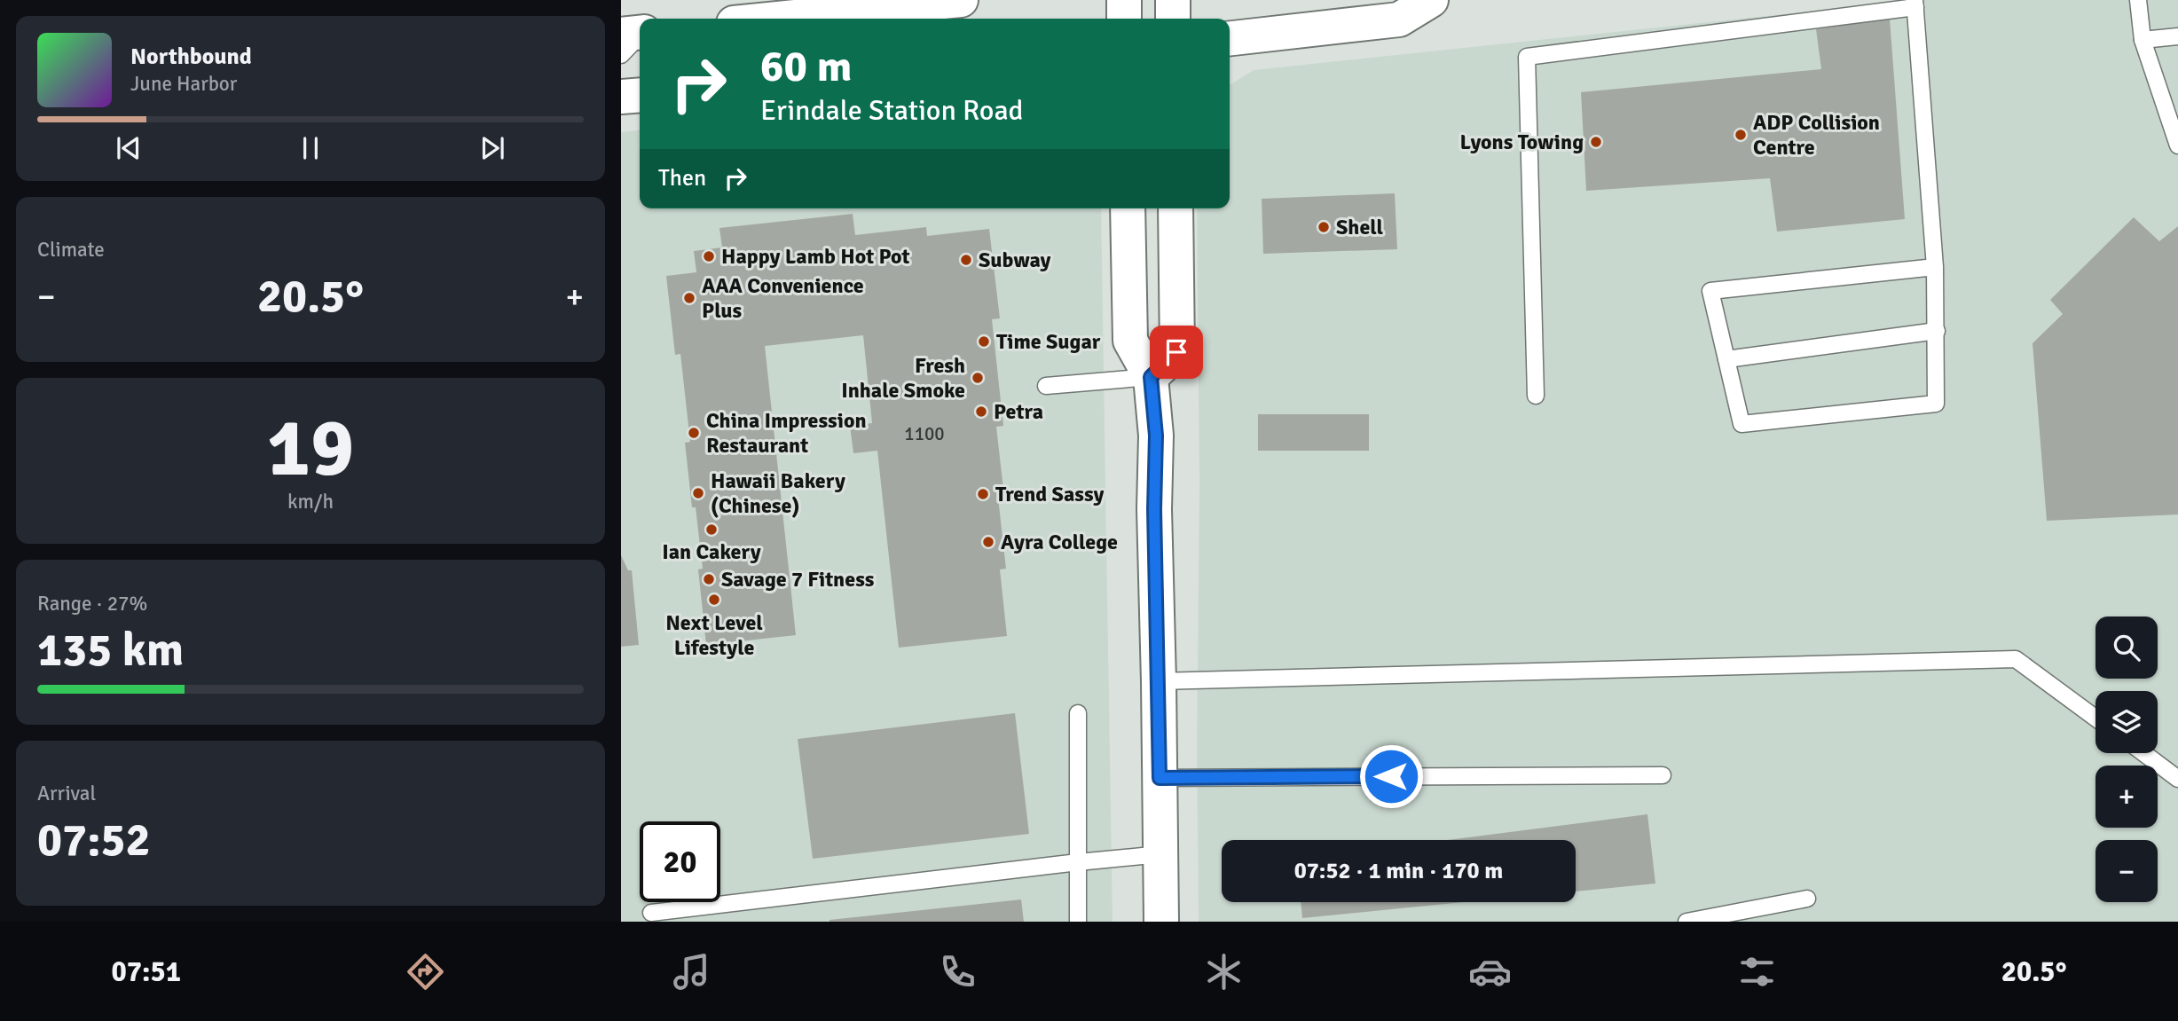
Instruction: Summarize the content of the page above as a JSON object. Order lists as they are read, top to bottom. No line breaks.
{"places":["ADP Collision Centre","Lyons Towing","Shell","Happy Lamb Hot Pot","Subway","AAA Convenience Plus","Time Sugar","Fresh Inhale Smoke","Petra","China Impression Restaurant","Hawaii Bakery (Chinese)","Trend Sassy","Ian Cakery","Ayra College","Savage 7 Fitness","Next Level Lifestyle"],"house_numbers":["1100"],"page":{"turn":["60 m","Erindale Station Road"],"song":["Northbound","June Harbor"],"then":"Then","tile":["Climate",["19","km/h"],["Range · 27%","135 km"],["Arrival","07:52"]],"heat":["−","20.5°","+"],"map_buttons":["+","−"],"limit":"20","trip":"07:52 · 1 min · 170 m","tabs":["07:51","20.5°"]}}
